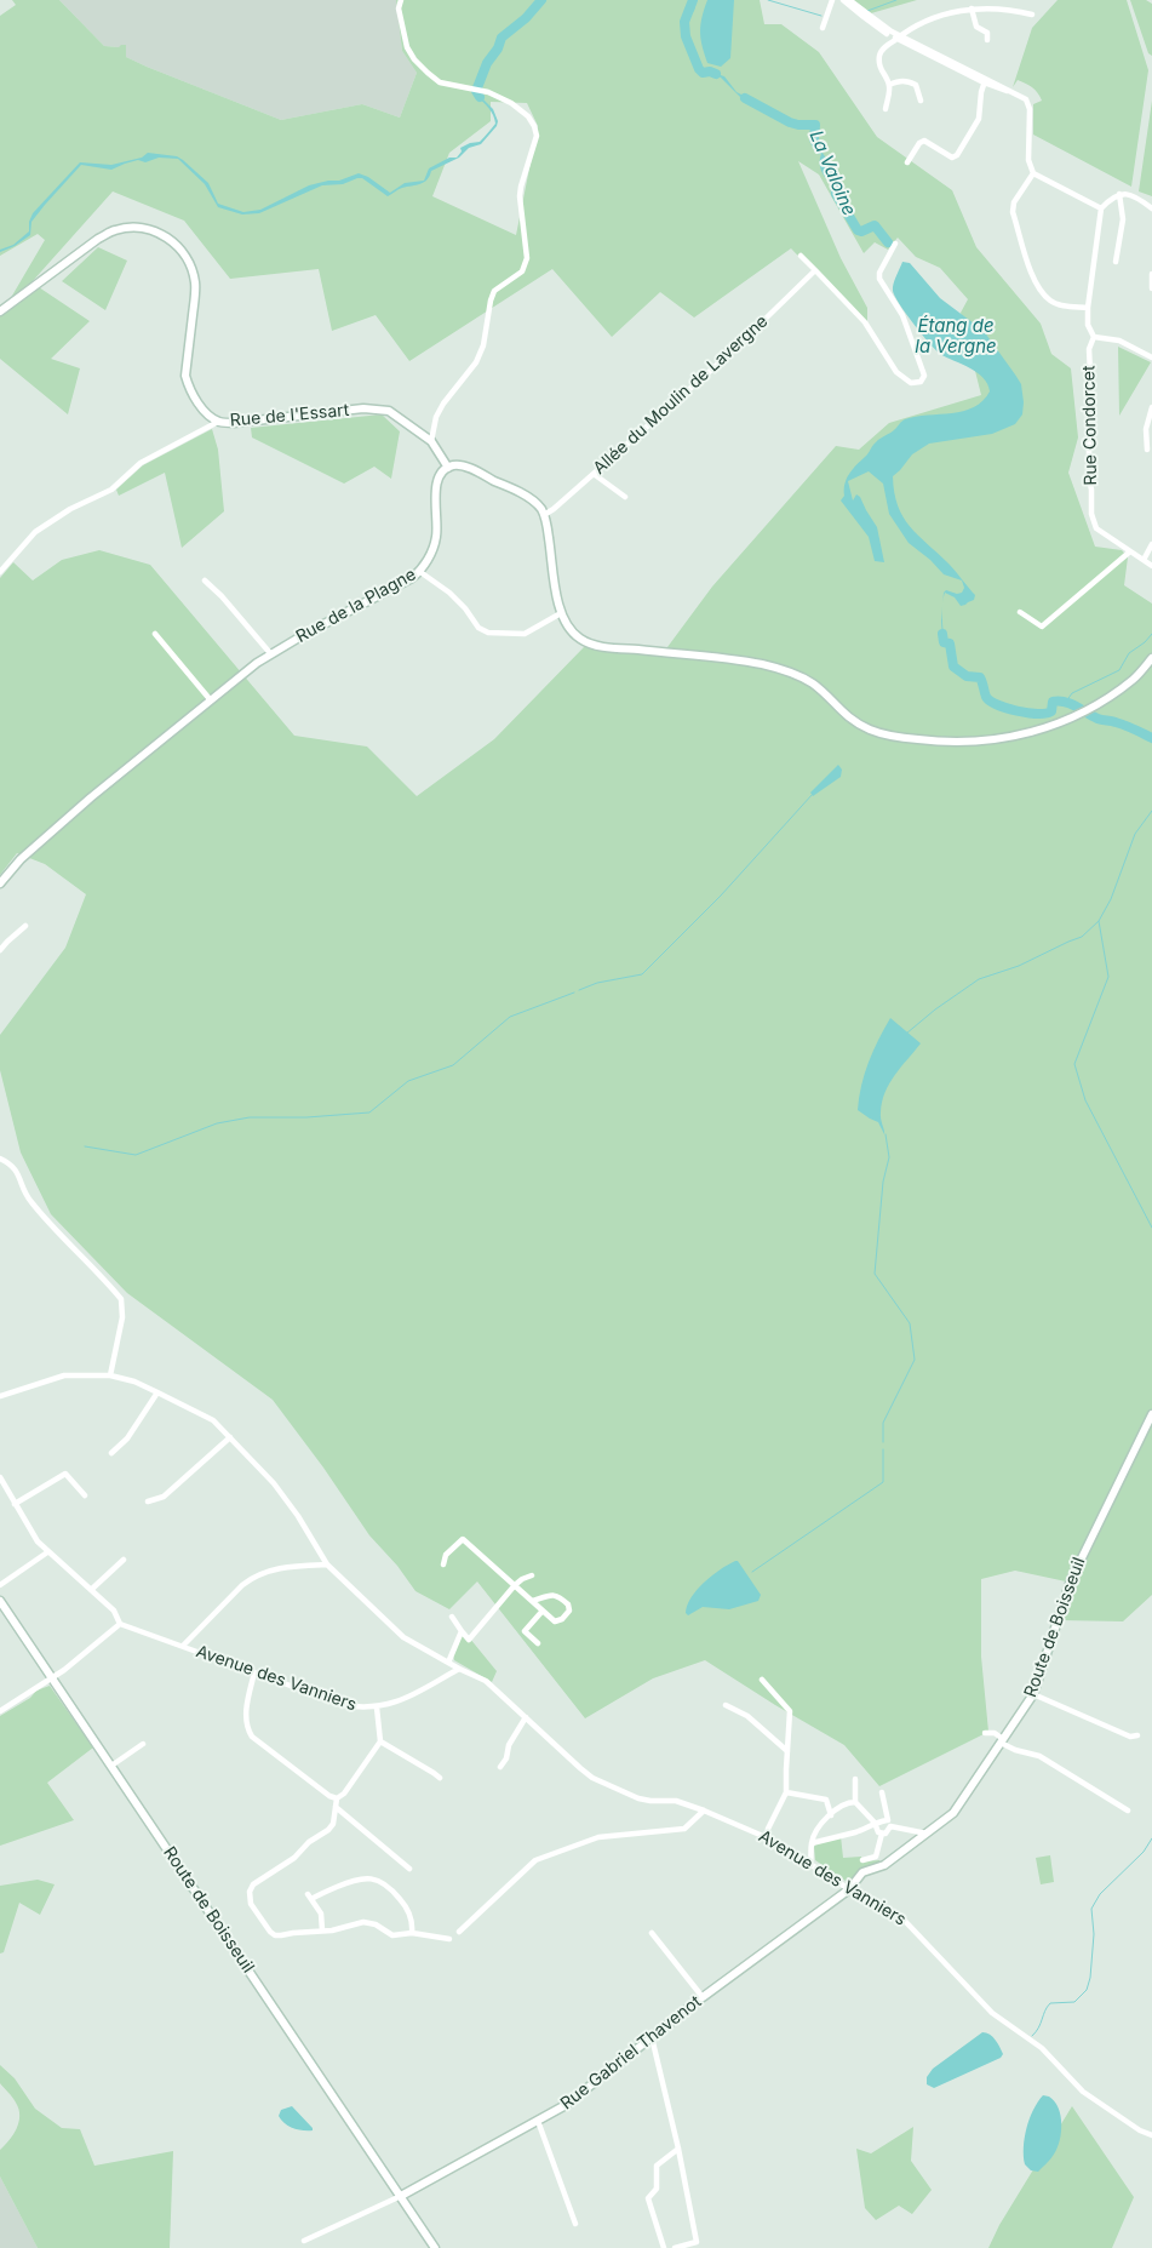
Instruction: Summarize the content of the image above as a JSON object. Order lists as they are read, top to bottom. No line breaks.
{"streets":{"street":["Allée du Moulin de Lavergne","Rue de l'Essart","Rue Condorcet","Rue de la Plagne","Route de Boisseuil","Avenue des Vanniers","Rue Gabriel Thavenot"]},"crossings":[["Rue de l'Essart","Rue de la Plagne"],["Route de Boisseuil","Avenue des Vanniers"],["Route de Boisseuil","Rue Gabriel Thavenot"],["Avenue des Vanniers","Rue Gabriel Thavenot"]],"water":["La Valoine","Étang de la Vergne"]}
